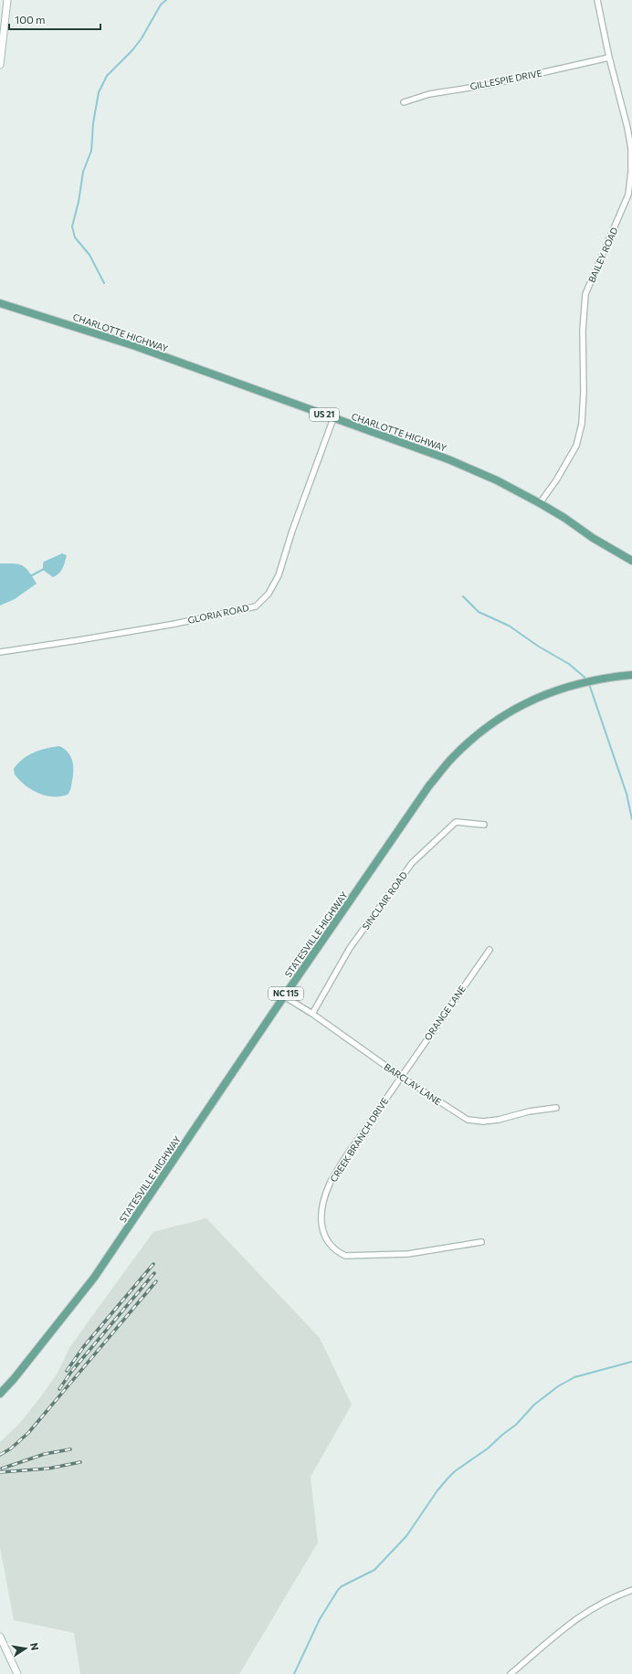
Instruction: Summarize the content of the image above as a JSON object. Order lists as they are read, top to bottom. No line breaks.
{"streets":{"main road":["CHARLOTTE HIGHWAY","US 21","STATESVILLE HIGHWAY","NC 115"],"street":["GILLESPIE DRIVE","BAILEY ROAD","GLORIA ROAD","SINCLAIR ROAD","ORANGE LANE","BARCLAY LANE","CREEK BRANCH DRIVE"]},"crossings":[["GILLESPIE DRIVE","BAILEY ROAD"],["BAILEY ROAD","CHARLOTTE HIGHWAY"],["CHARLOTTE HIGHWAY","GLORIA ROAD"],["SINCLAIR ROAD","BARCLAY LANE"],["STATESVILLE HIGHWAY","BARCLAY LANE"],["ORANGE LANE","BARCLAY LANE"],["ORANGE LANE","CREEK BRANCH DRIVE"],["BARCLAY LANE","CREEK BRANCH DRIVE"]],"scale_bar":"100 m","north":"right"}
